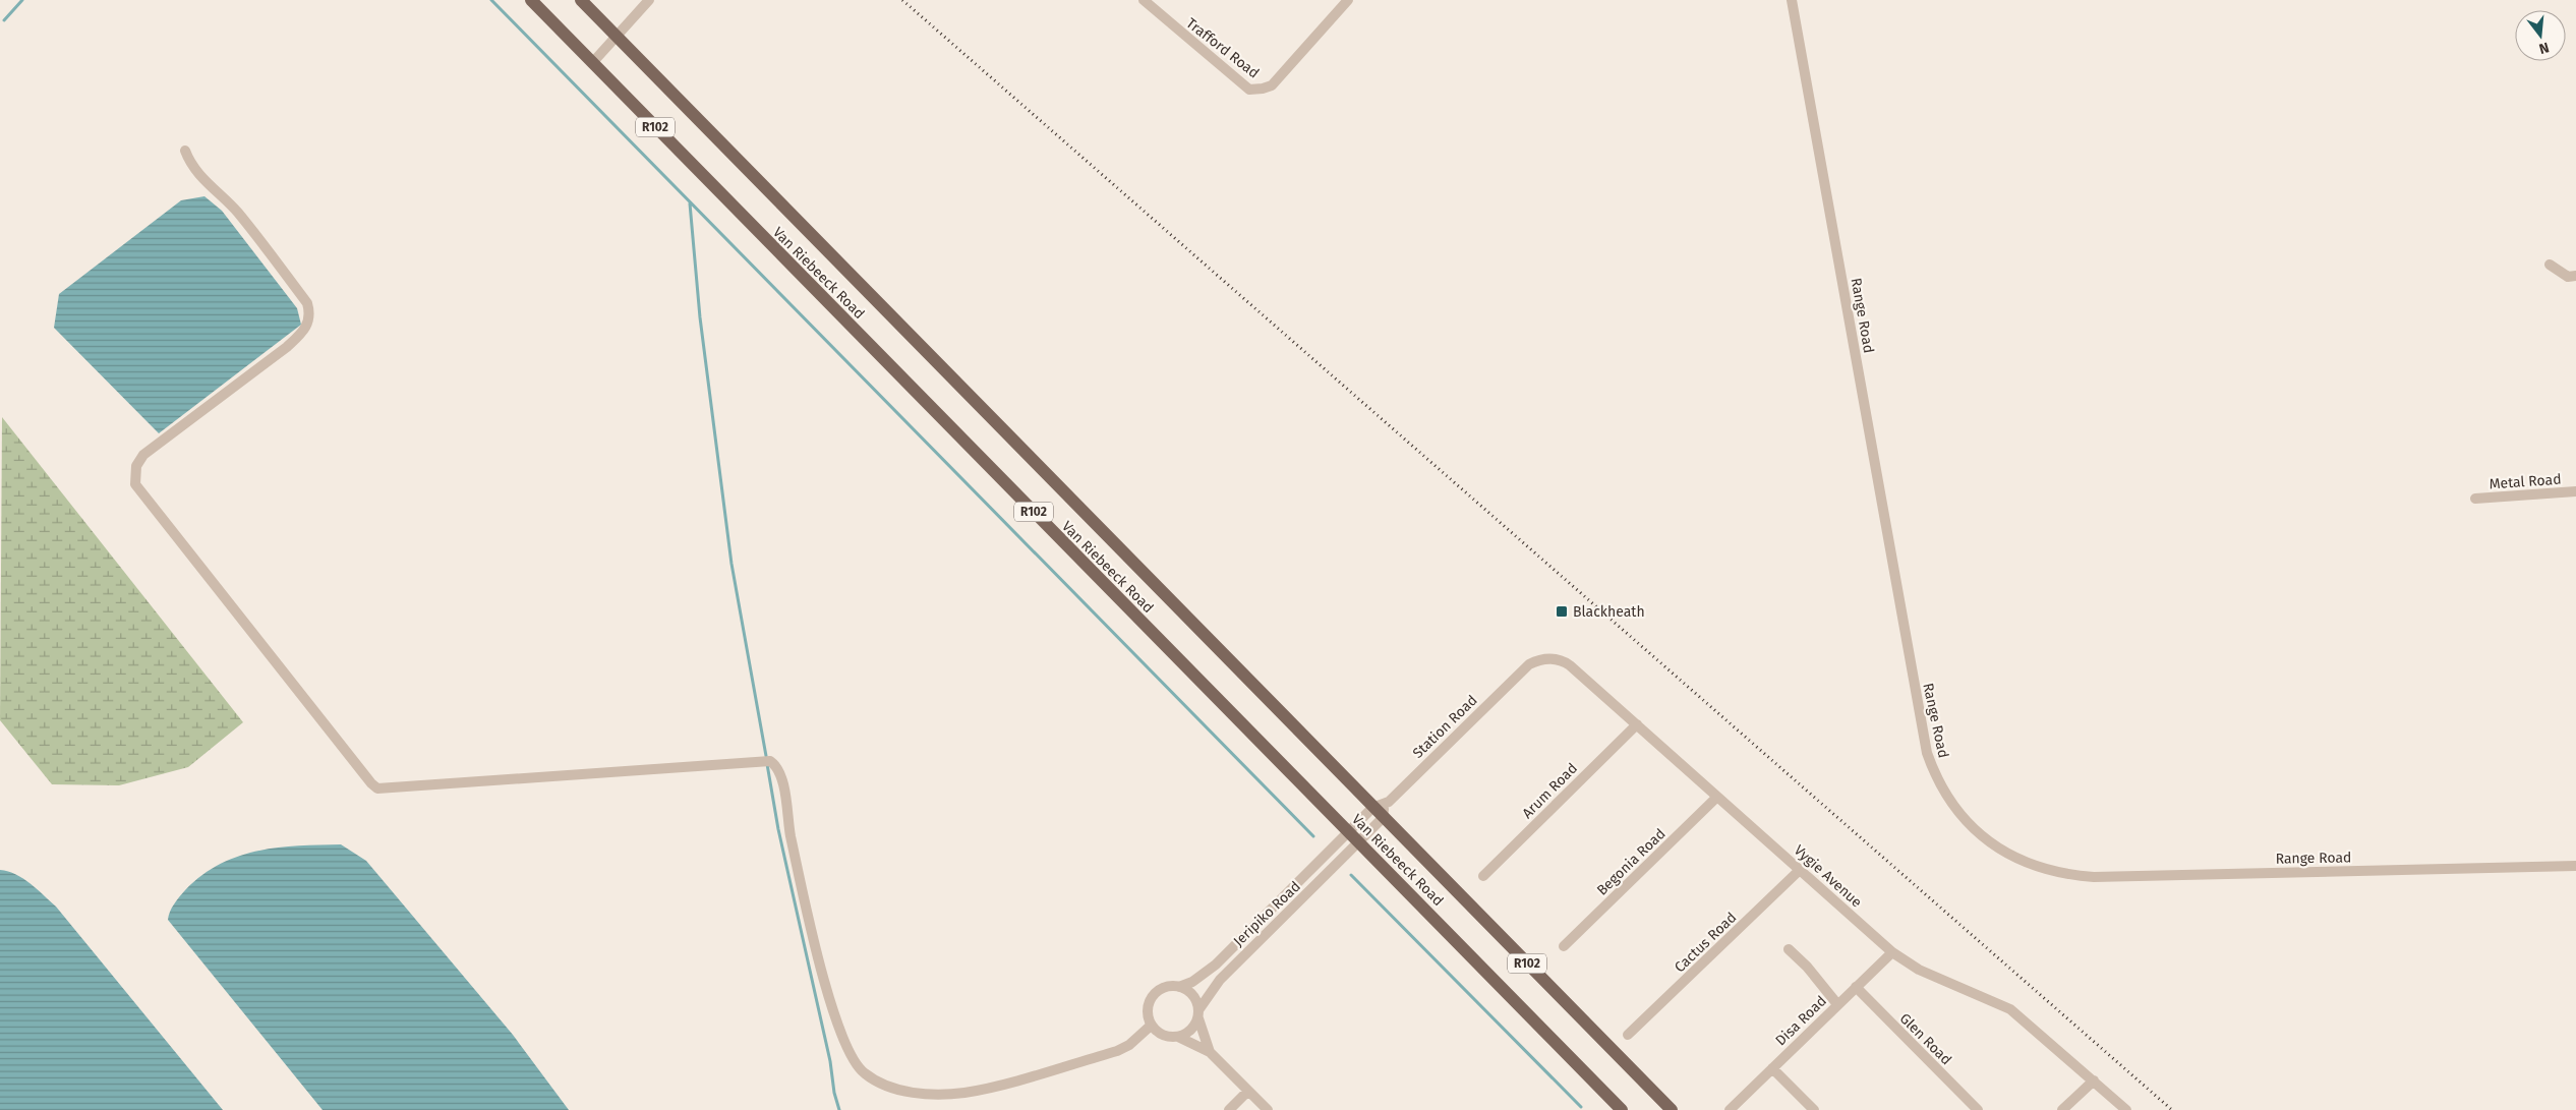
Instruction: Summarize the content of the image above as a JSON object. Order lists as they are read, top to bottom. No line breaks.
{"streets":{"main road":["R102","Van Riebeeck Road"],"street":["Trafford Road","Range Road","Metal Road","Station Road","Arum Road","Begonia Road","Vygie Avenue","Jeripiko Road","Cactus Road","Disa Road","Glen Road"]},"crossings":[["Van Riebeeck Road","Station Road"],["Van Riebeeck Road","Jeripiko Road"],["Station Road","Vygie Avenue"],["Station Road","Jeripiko Road"],["Arum Road","Vygie Avenue"],["Begonia Road","Vygie Avenue"],["Vygie Avenue","Cactus Road"],["Vygie Avenue","Disa Road"],["Disa Road","Glen Road"]],"places":{"transit":["Blackheath"]},"north":"bottom"}
